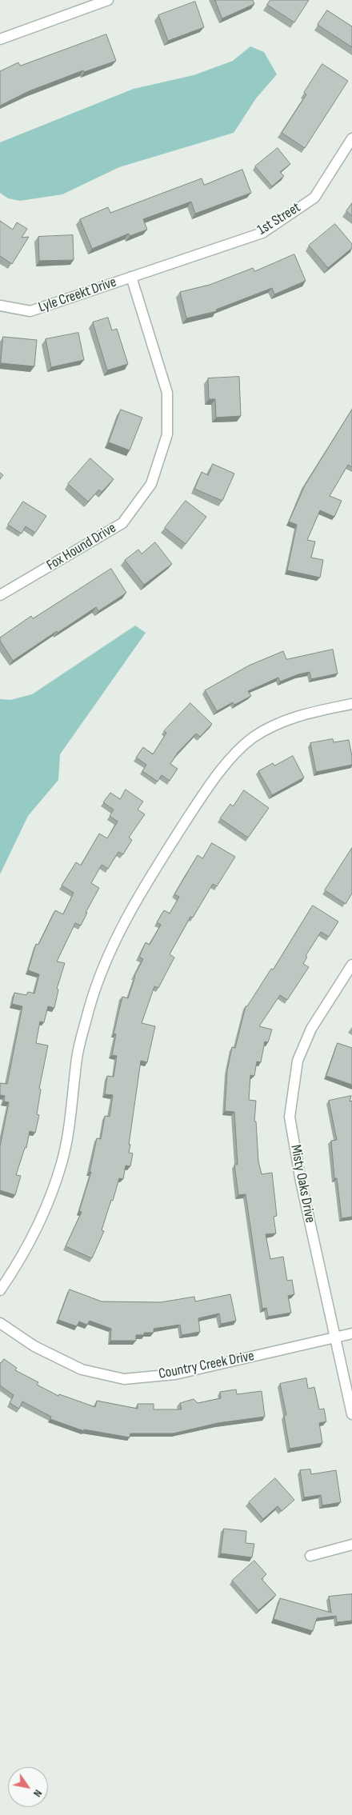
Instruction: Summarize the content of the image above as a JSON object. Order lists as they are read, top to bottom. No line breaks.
{"streets":{"street":["1st Street","Lyle Creekt Drive","Fox Hound Drive","Misty Oaks Drive","Country Creek Drive"]},"crossings":[["1st Street","Lyle Creekt Drive"],["1st Street","Fox Hound Drive"],["Lyle Creekt Drive","Fox Hound Drive"],["Misty Oaks Drive","Country Creek Drive"]],"north":"bottom right"}
